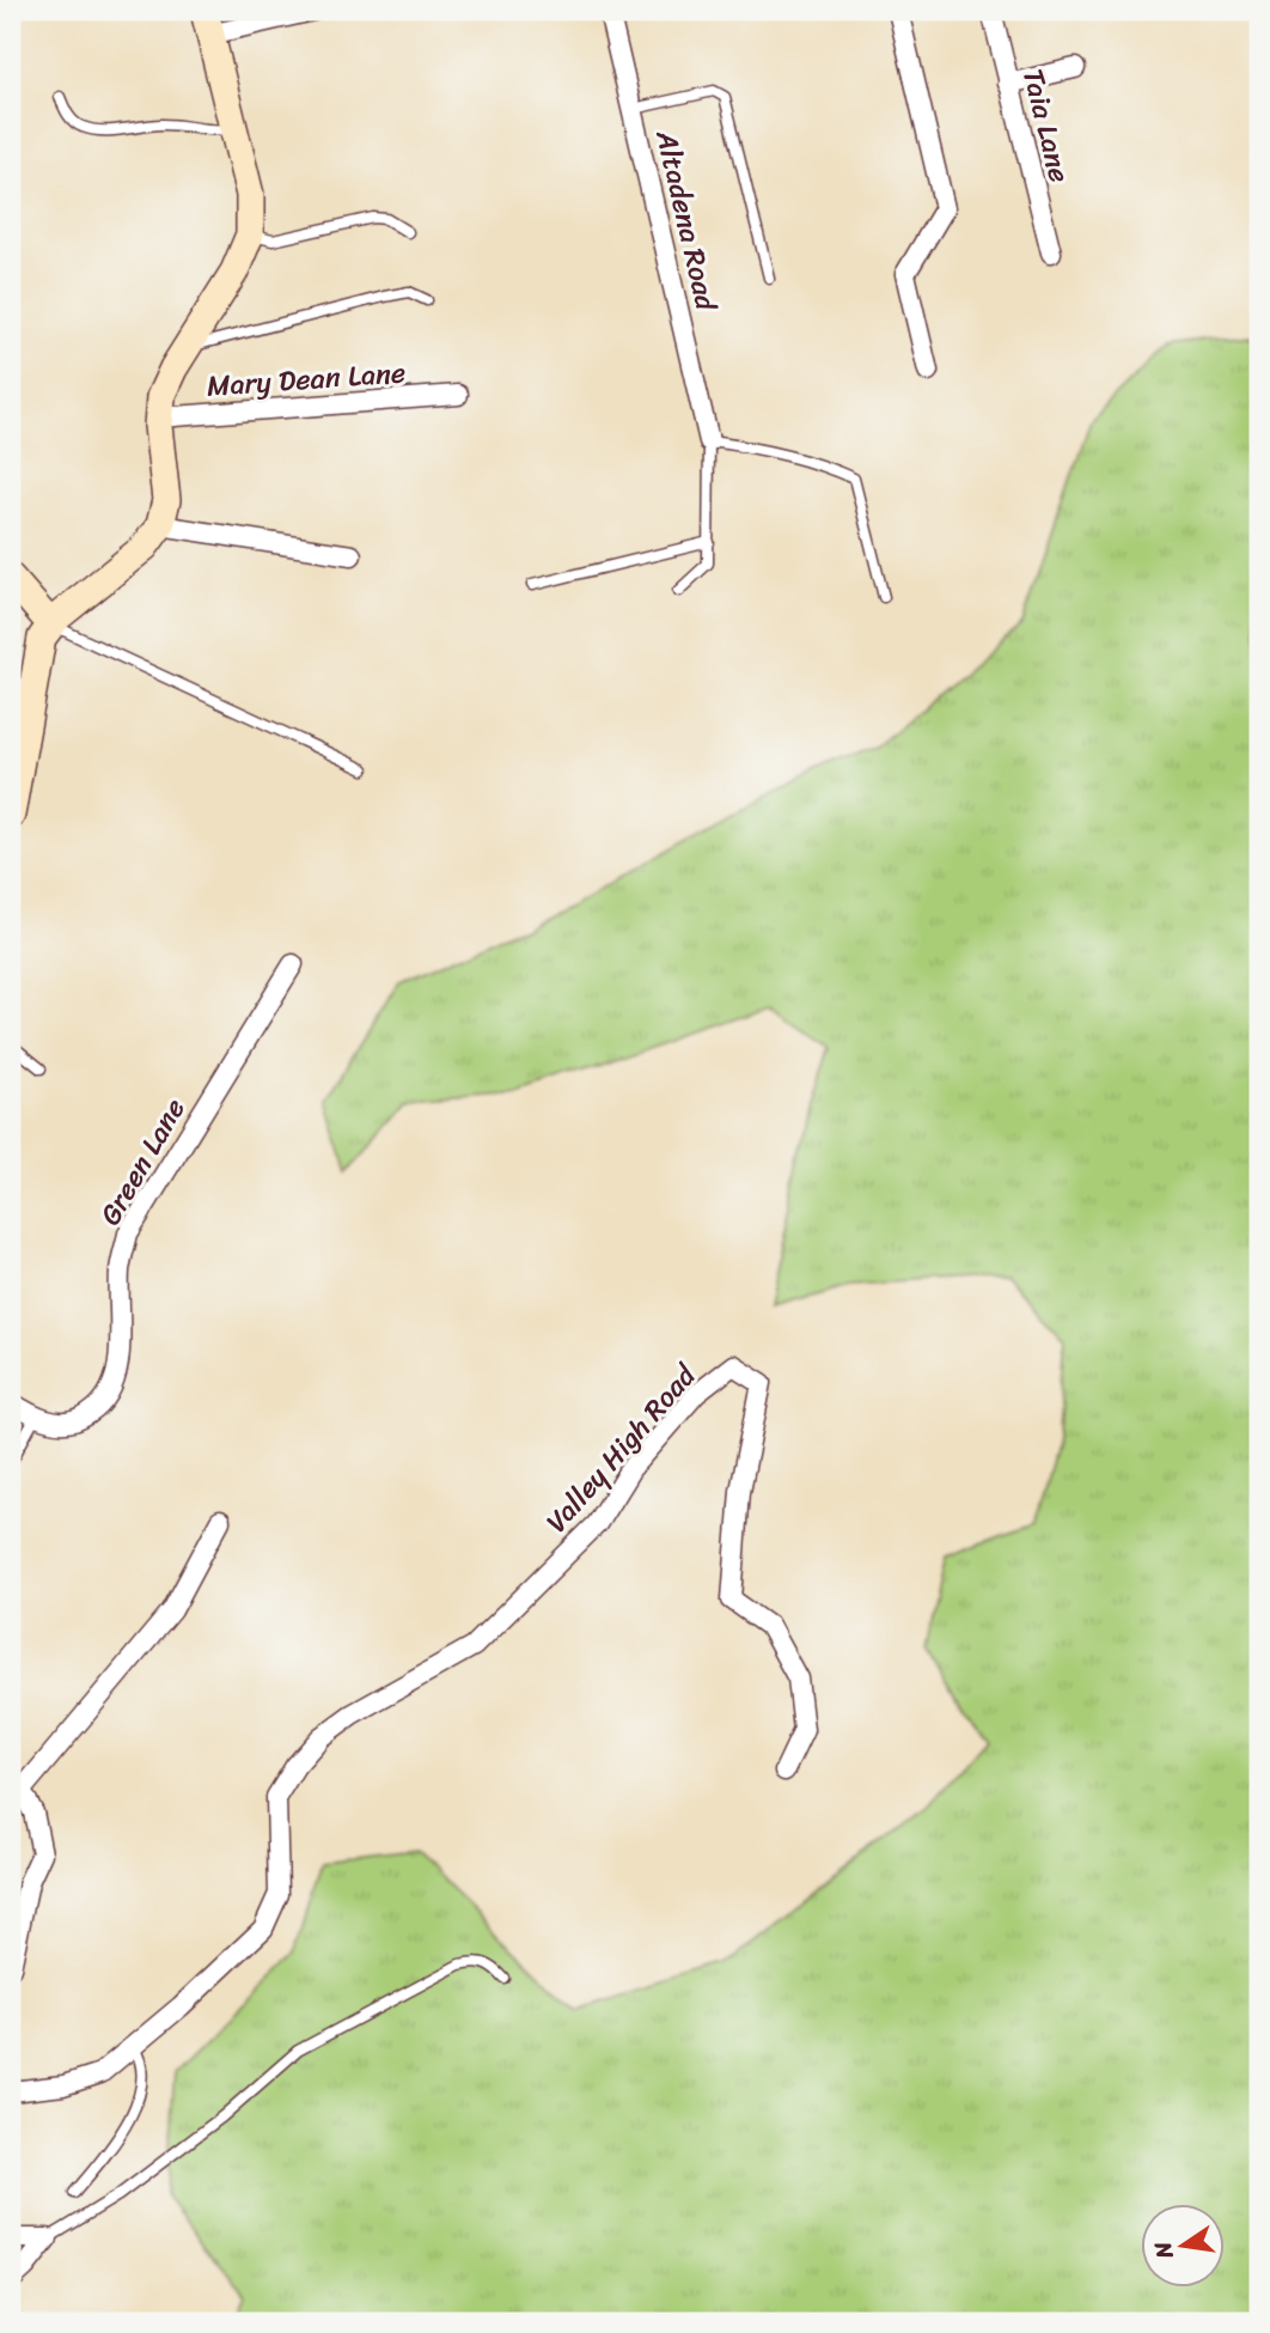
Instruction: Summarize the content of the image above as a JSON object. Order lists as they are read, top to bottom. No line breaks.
{"streets":{"street":["Taia Lane","Altadena Road","Mary Dean Lane","Green Lane","Valley High Road"]},"north":"left"}
